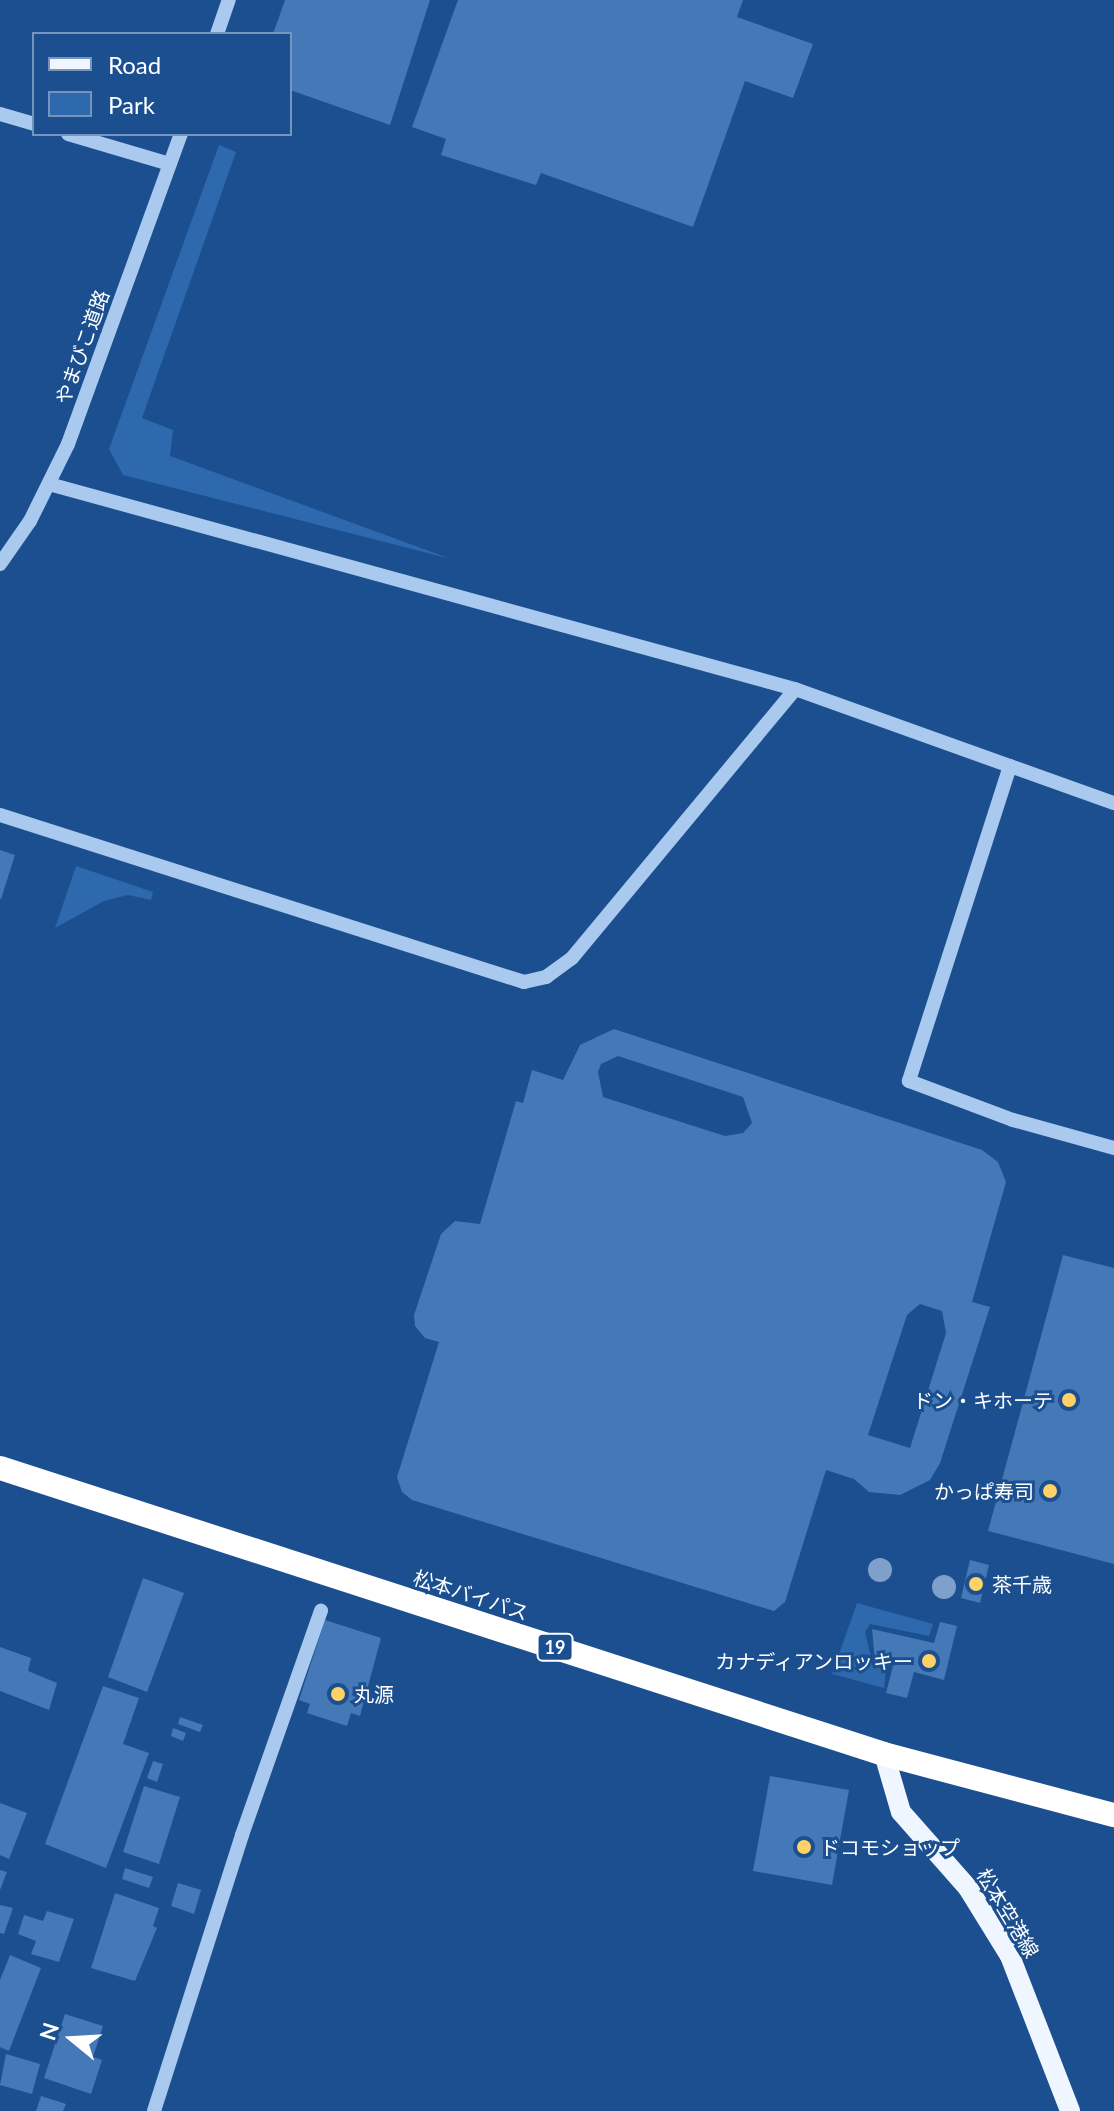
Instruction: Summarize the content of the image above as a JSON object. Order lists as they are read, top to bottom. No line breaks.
{"streets":{"highway":["松本バイパス","19"],"main road":["松本空港線"],"street":["やまびこ道路"]},"crossings":[["松本バイパス","松本空港線"]],"places":["ドン・キホーテ","かっぱ寿司","茶千歳","カナディアンロッキー","丸源","ドコモショップ"],"legend":["Road","Park"],"north":"left"}
